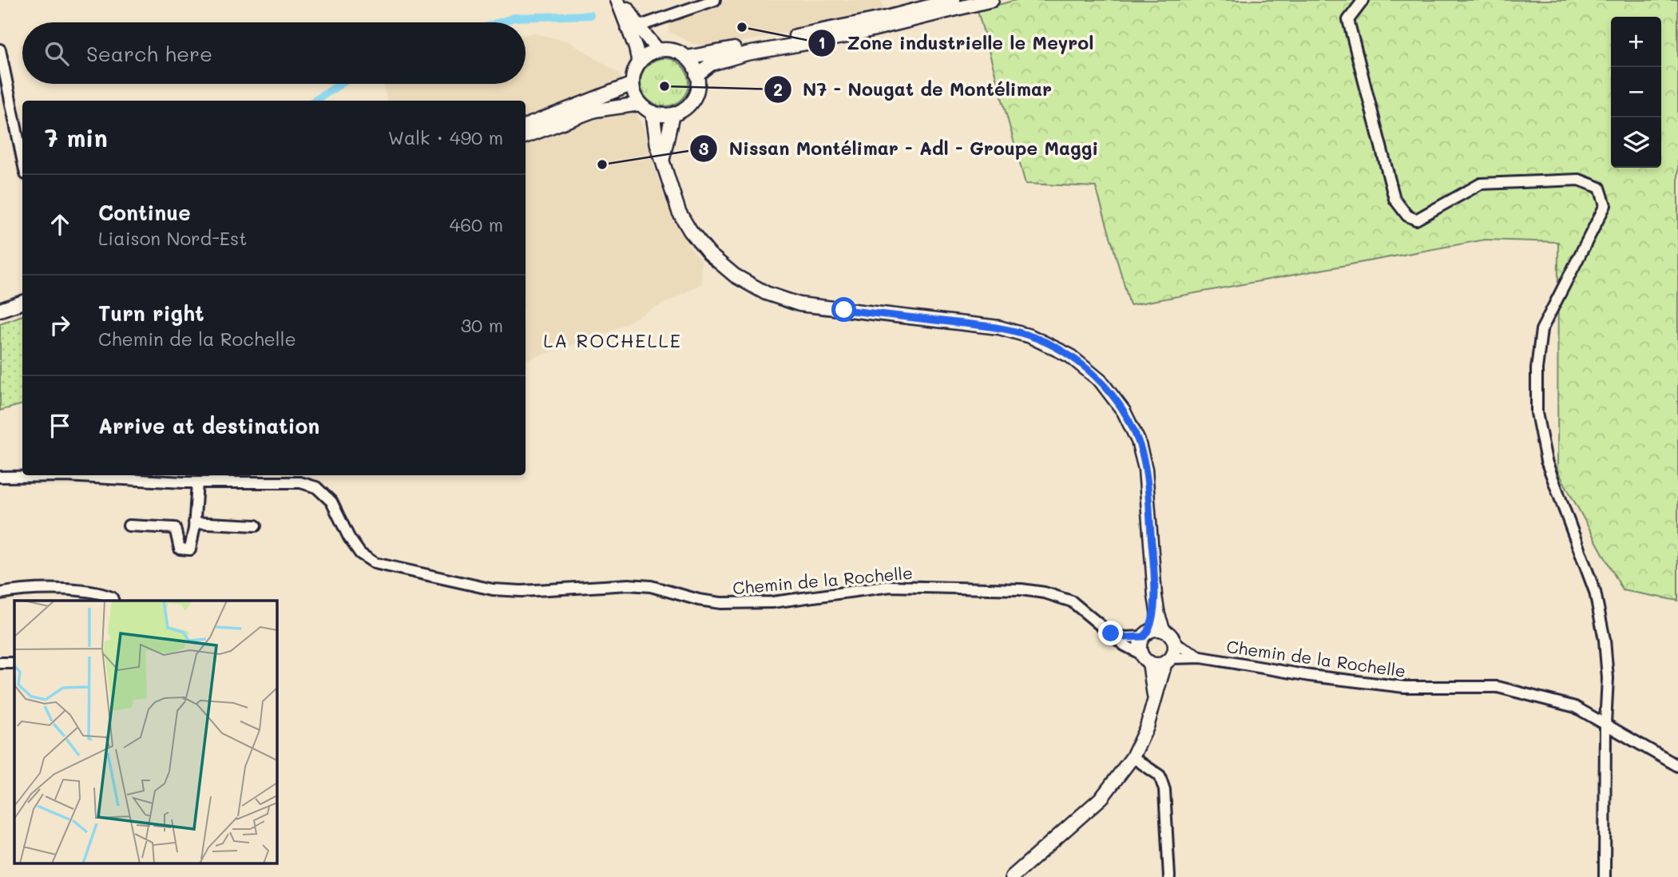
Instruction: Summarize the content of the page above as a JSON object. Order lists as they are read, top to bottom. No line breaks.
{"streets":{"street":["Chemin de la Rochelle"]},"districts":["LA ROCHELLE"],"places":["Zone industrielle le Meyrol","N7 - Nougat de Montélimar","Nissan Montélimar - Adl - Groupe Maggi"],"page":{"map_buttons":["+","−"],"search":"Search here","heading":["7 min","Walk · 490 m"],"list":[["Continue","Liaison Nord-Est","460 m"],["Turn right","Chemin de la Rochelle","30 m"],"Arrive at destination"]}}
